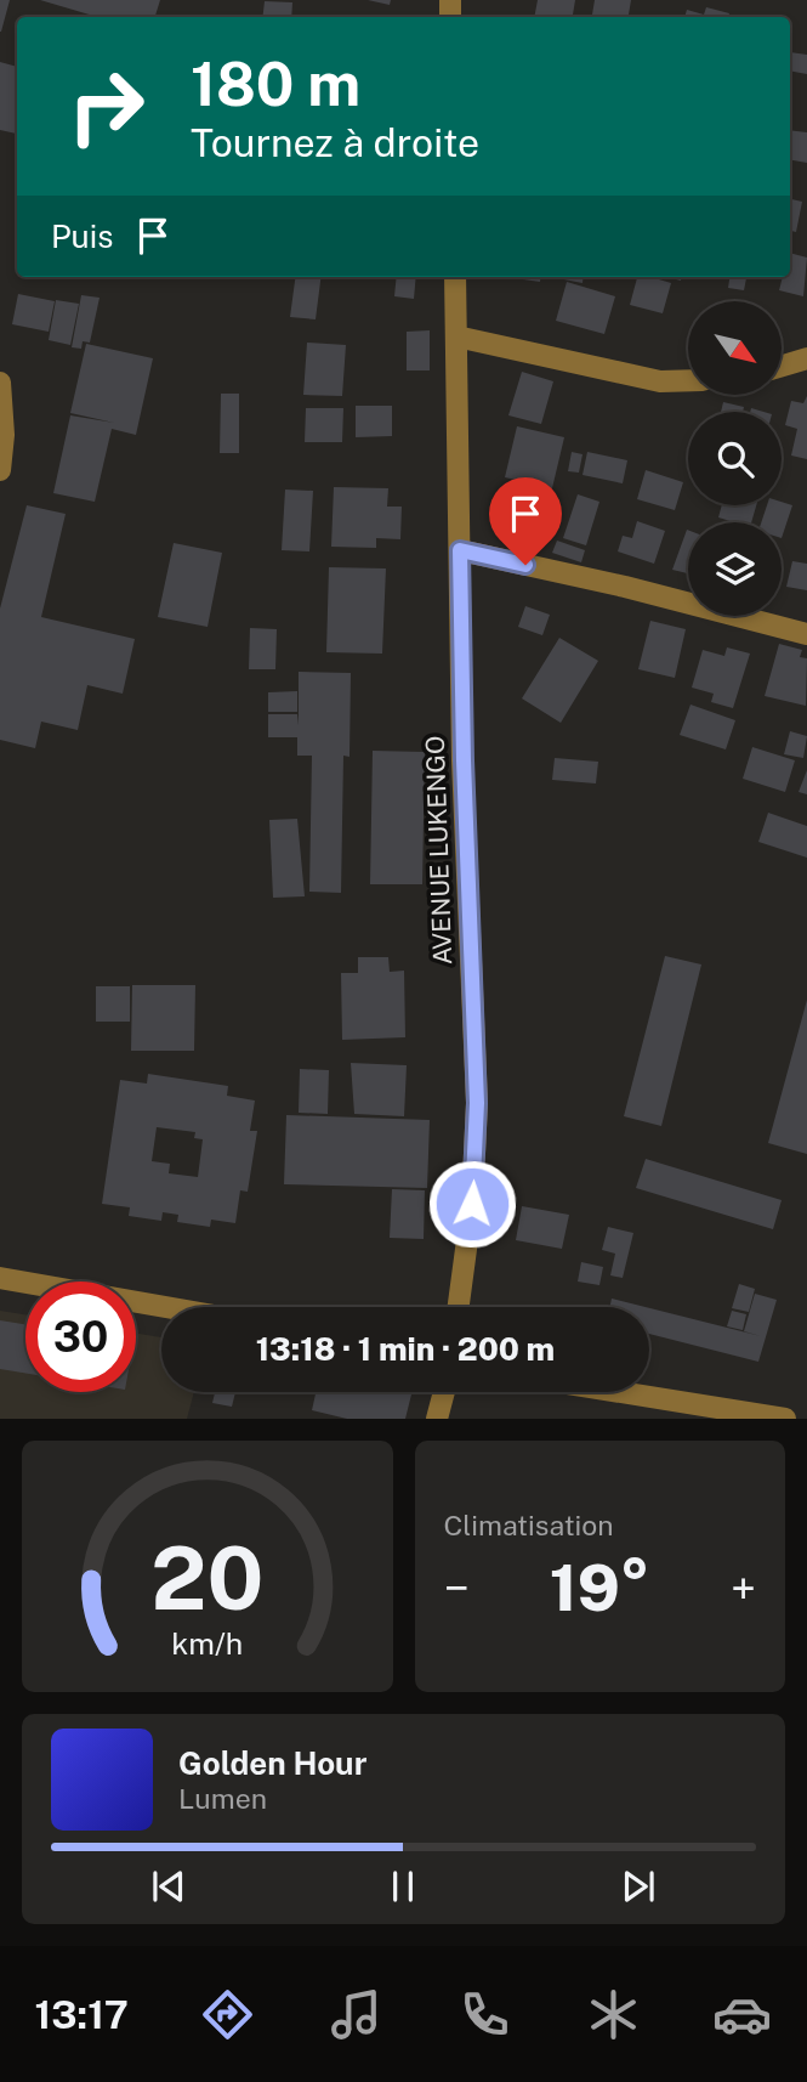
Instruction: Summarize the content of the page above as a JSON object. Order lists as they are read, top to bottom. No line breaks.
{"streets":{"street":["AVENUE LUKENGO"]},"north":"bottom right","page":{"turn":["180 m","Tournez à droite"],"then":"Puis","limit":"30","trip":"13:18 · 1 min · 200 m","tile":"Climatisation","heat":["−","19°","+"],"song":["Golden Hour","Lumen"],"tabs":"13:17","gauge":["20","km/h"]}}
